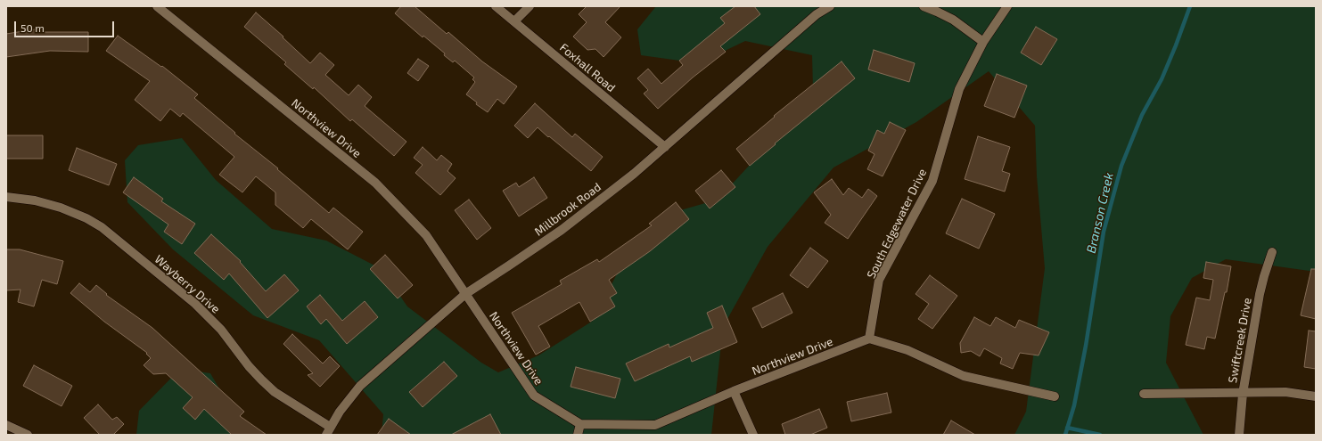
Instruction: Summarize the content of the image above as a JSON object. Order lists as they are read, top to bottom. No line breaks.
{"streets":{"street":["Foxhall Road","Northview Drive","Millbrook Road","South Edgewater Drive","Wayberry Drive","Swiftcreek Drive"]},"crossings":[["Foxhall Road","Millbrook Road"],["Northview Drive","Millbrook Road"],["Northview Drive","South Edgewater Drive"],["Millbrook Road","Wayberry Drive"]],"water":["Branson Creek"],"scale_bar":"50 m"}
